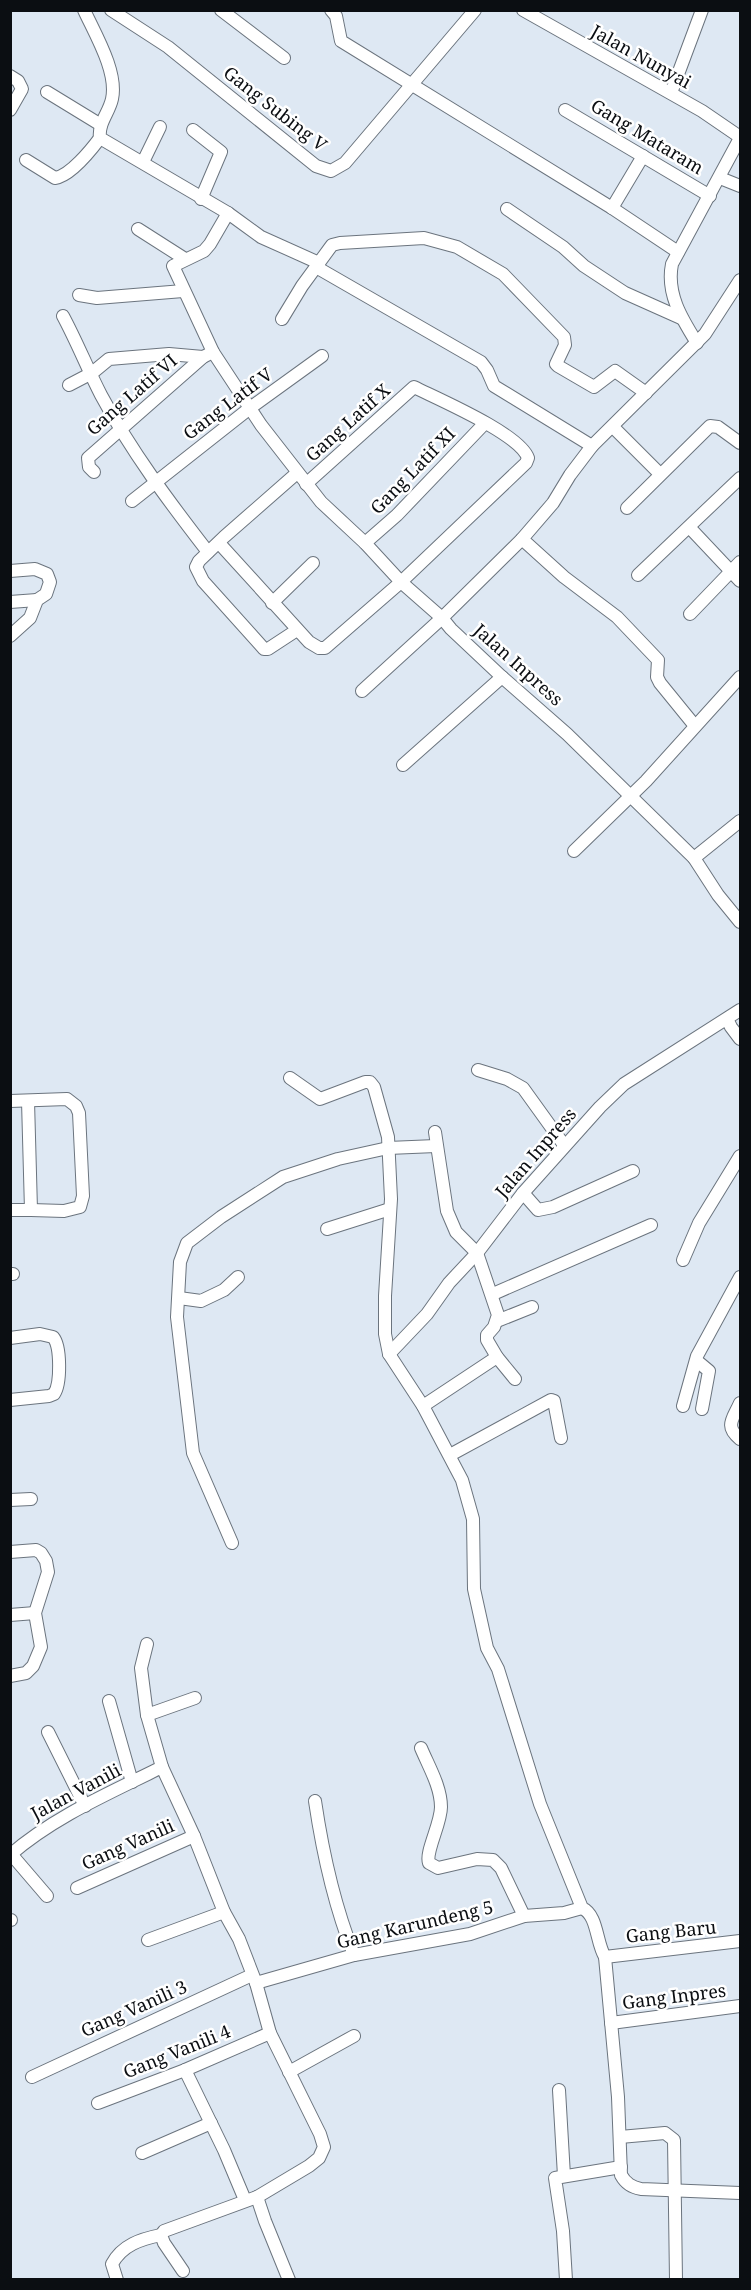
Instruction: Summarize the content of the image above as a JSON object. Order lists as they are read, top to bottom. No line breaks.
{"streets":{"street":["Jalan Nunyai","Gang Subing V","Gang Mataram","Gang Latif VI","Gang Latif V","Gang Latif X","Gang Latif XI","Jalan Inpress","Jalan Vanili","Gang Vanili","Gang Karundeng 5","Gang Baru","Gang Inpres","Gang Vanili 3","Gang Vanili 4"]},"crossings":[["Gang Latif VI","Jalan Inpress"],["Gang Latif V","Jalan Inpress"],["Gang Latif X","Gang Latif XI"],["Gang Latif X","Jalan Inpress"],["Gang Latif XI","Jalan Inpress"],["Gang Karundeng 5","Gang Vanili 3"]]}
